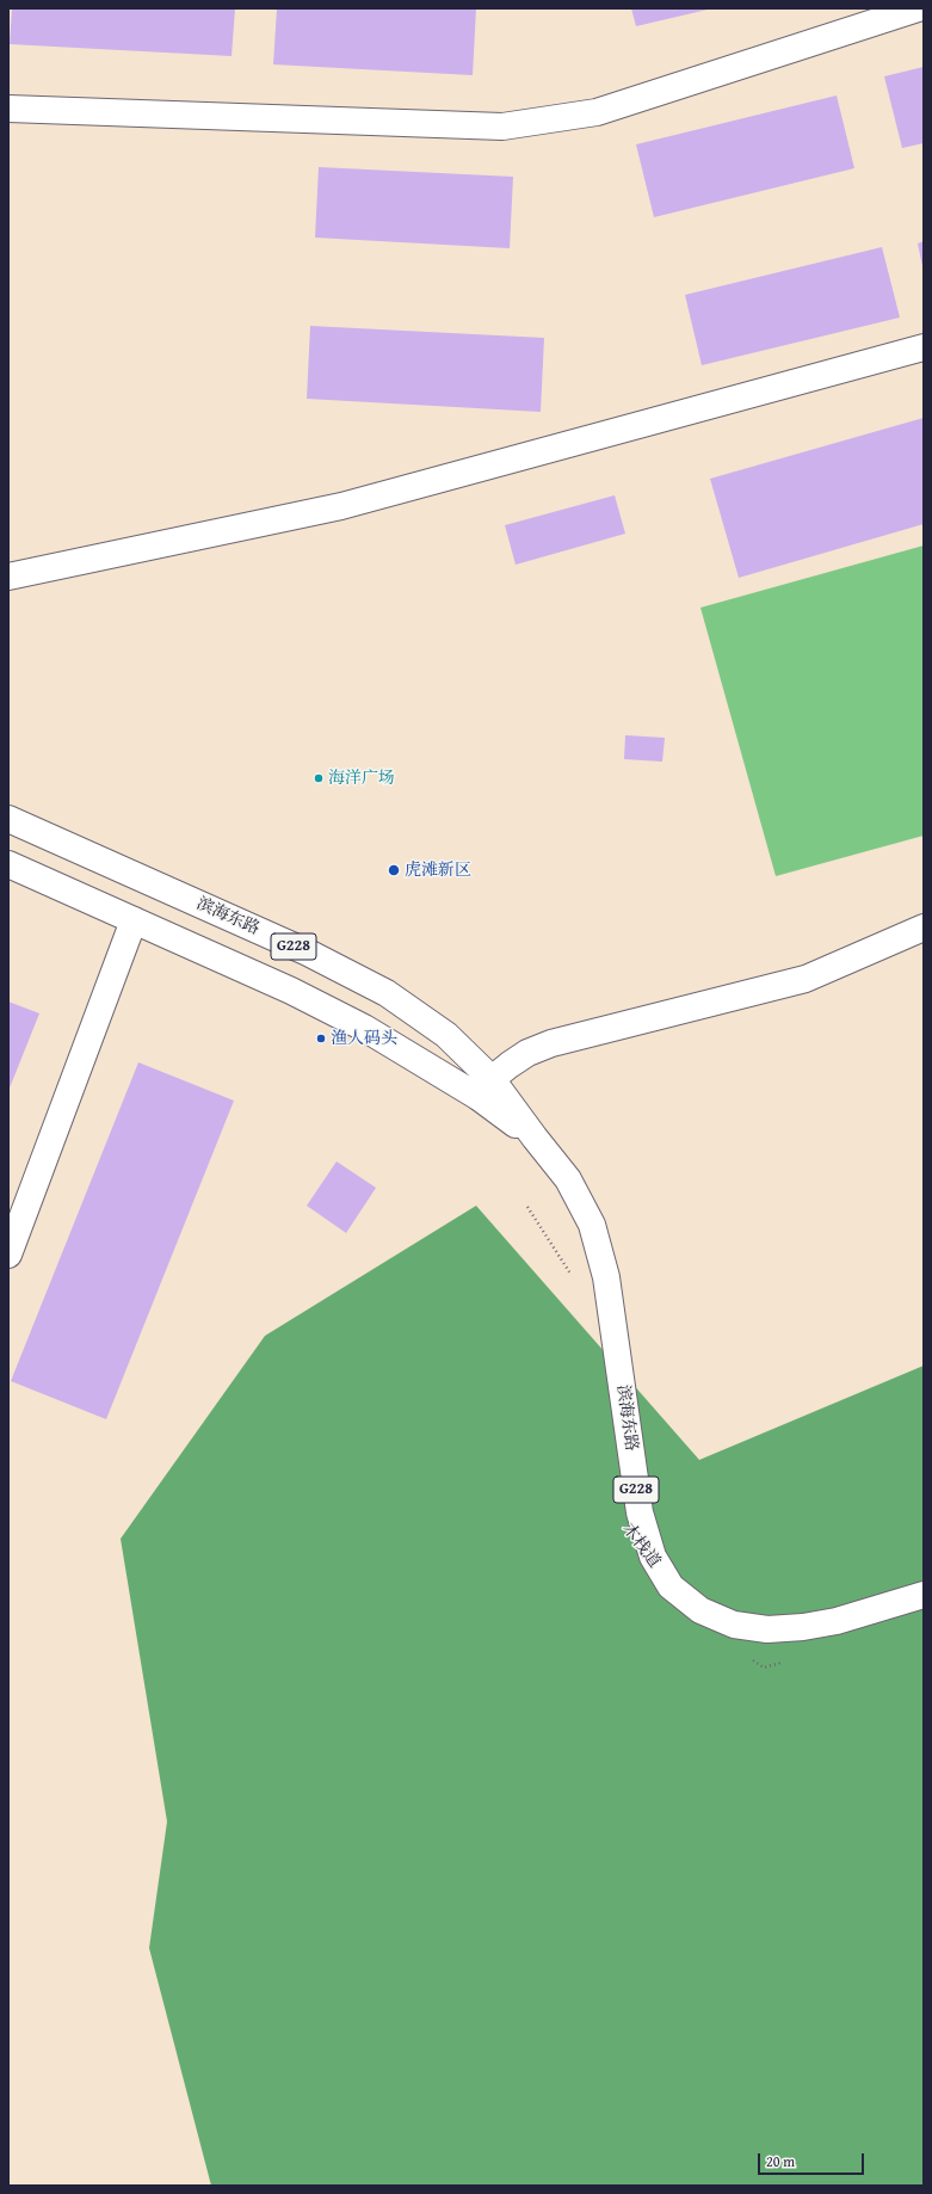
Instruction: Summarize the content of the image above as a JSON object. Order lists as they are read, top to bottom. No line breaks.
{"streets":{"main road":["滨海东路","G228"]},"places":["海洋广场","虎滩新区","渔人码头"],"scale_bar":"20 m"}
